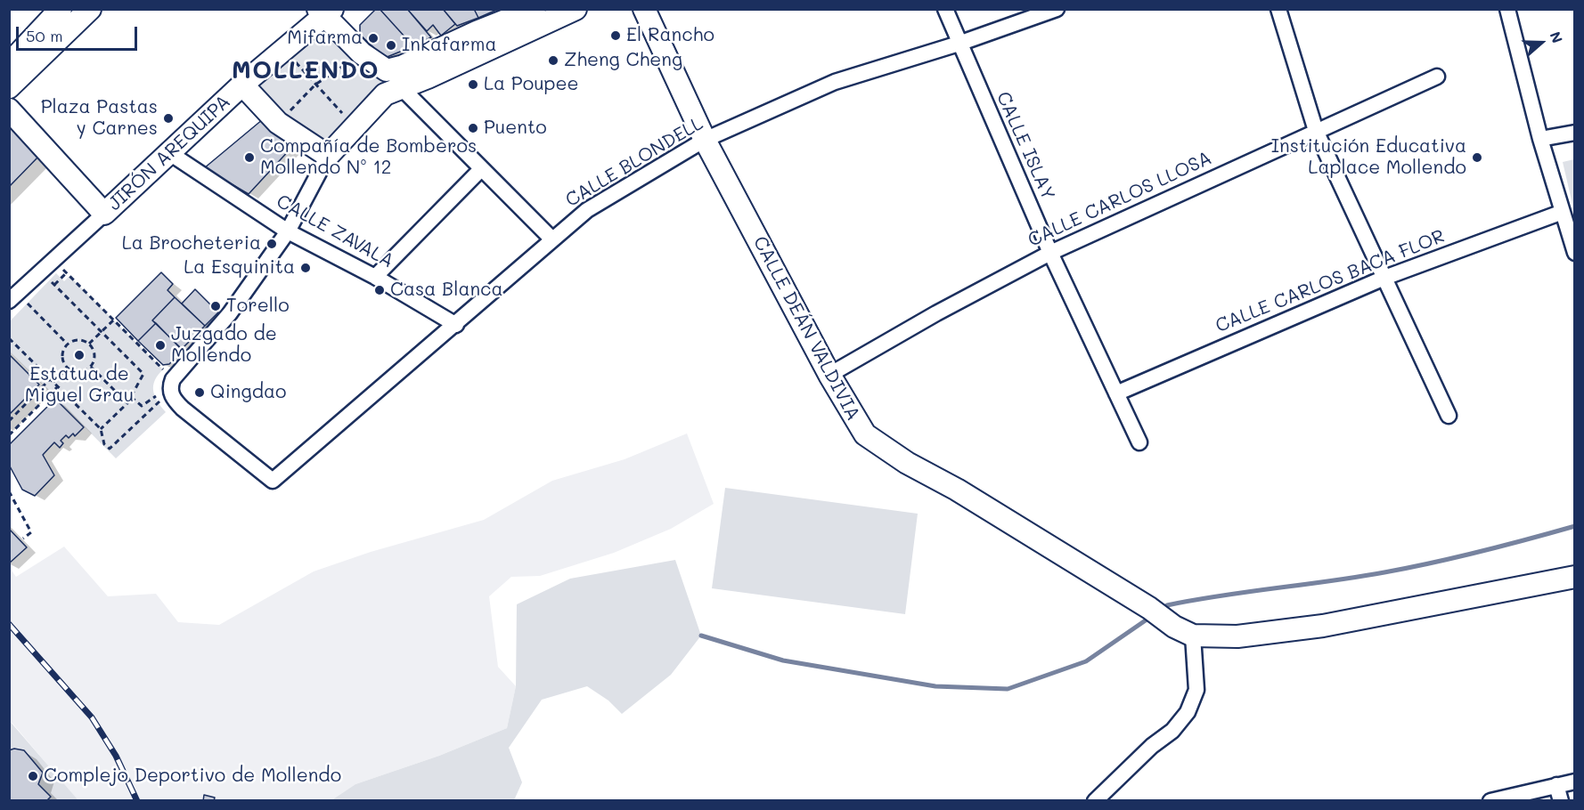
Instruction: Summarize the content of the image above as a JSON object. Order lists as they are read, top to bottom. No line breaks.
{"streets":{"street":["CALLE ISLAY","JIRÓN AREQUIPA","CALLE BLONDELL","CALLE CARLOS LLOSA","CALLE ZAVALA","CALLE CARLOS BACA FLOR","CALLE DEÁN VALDIVIA"]},"crossings":[["CALLE ISLAY","CALLE BLONDELL"],["CALLE ISLAY","CALLE CARLOS LLOSA"],["CALLE ISLAY","CALLE CARLOS BACA FLOR"],["JIRÓN AREQUIPA","CALLE ZAVALA"],["CALLE BLONDELL","CALLE ZAVALA"],["CALLE BLONDELL","CALLE DEÁN VALDIVIA"],["CALLE CARLOS LLOSA","CALLE DEÁN VALDIVIA"]],"districts":["MOLLENDO"],"places":["El Rancho","Mifarma","Inkafarma","Zheng Cheng","La Poupee","Plaza Pastas y Carnes","Puento","Compañía de Bomberos Mollendo Nº 12","Institución Educativa Laplace Mollendo","La Brocheteria","La Esquinita","Casa Blanca","Torello","Juzgado de Mollendo","Estatua de Miguel Grau","Qingdao","Complejo Deportivo de Mollendo"],"scale_bar":"50 m","north":"right"}
